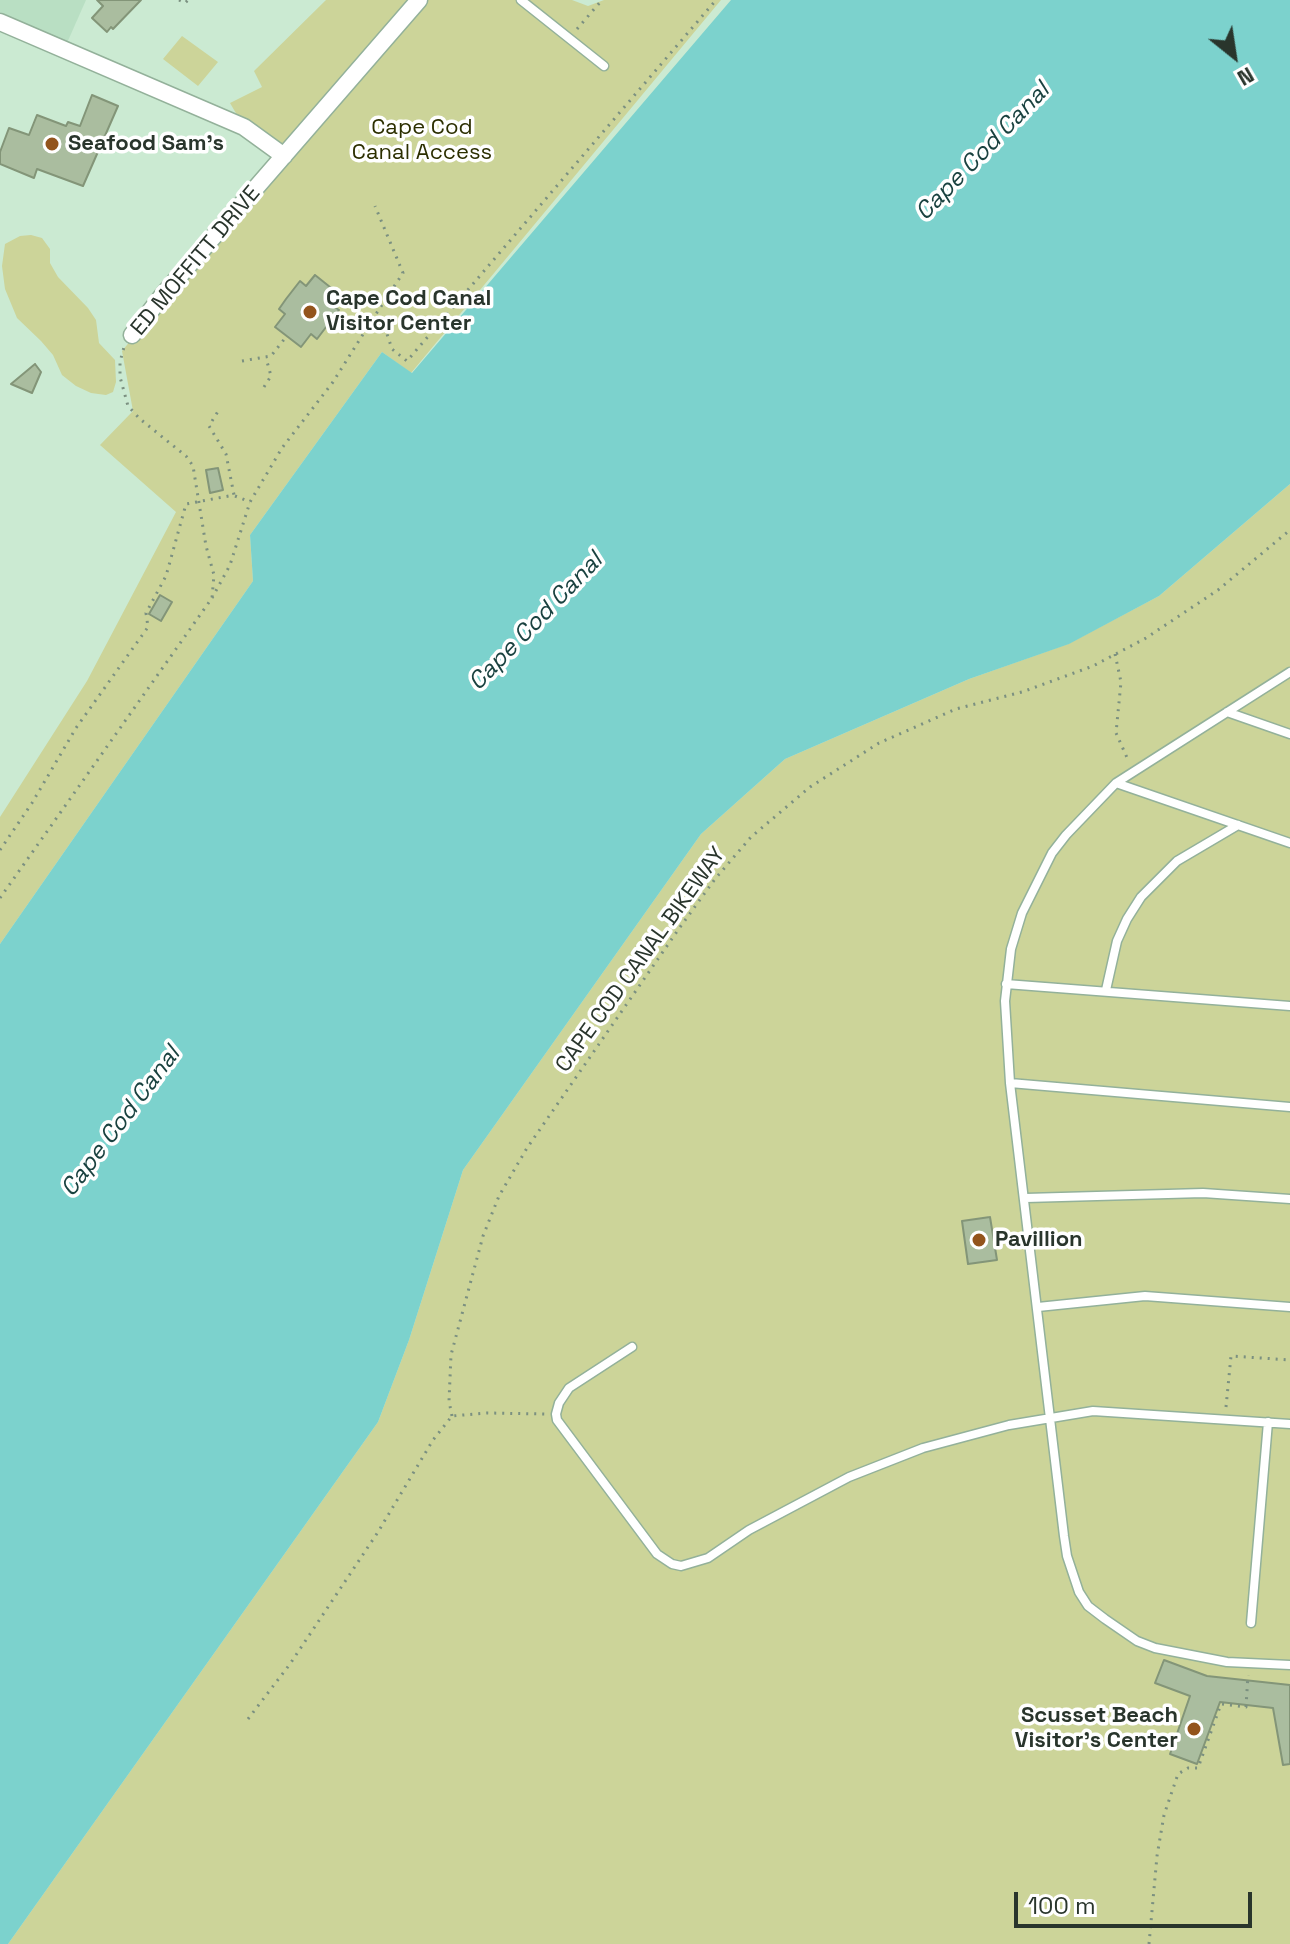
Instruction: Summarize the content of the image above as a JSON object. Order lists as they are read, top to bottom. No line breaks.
{"streets":{"street":["ED MOFFITT DRIVE"],"path":["CAPE COD CANAL BIKEWAY"]},"water":["Cape Cod Canal"],"parks":["Cape Cod Canal Access"],"places":["Seafood Sam's","Cape Cod Canal Visitor Center","Pavillion","Scusset Beach Visitor's Center"],"scale_bar":"100 m","north":"bottom right"}
